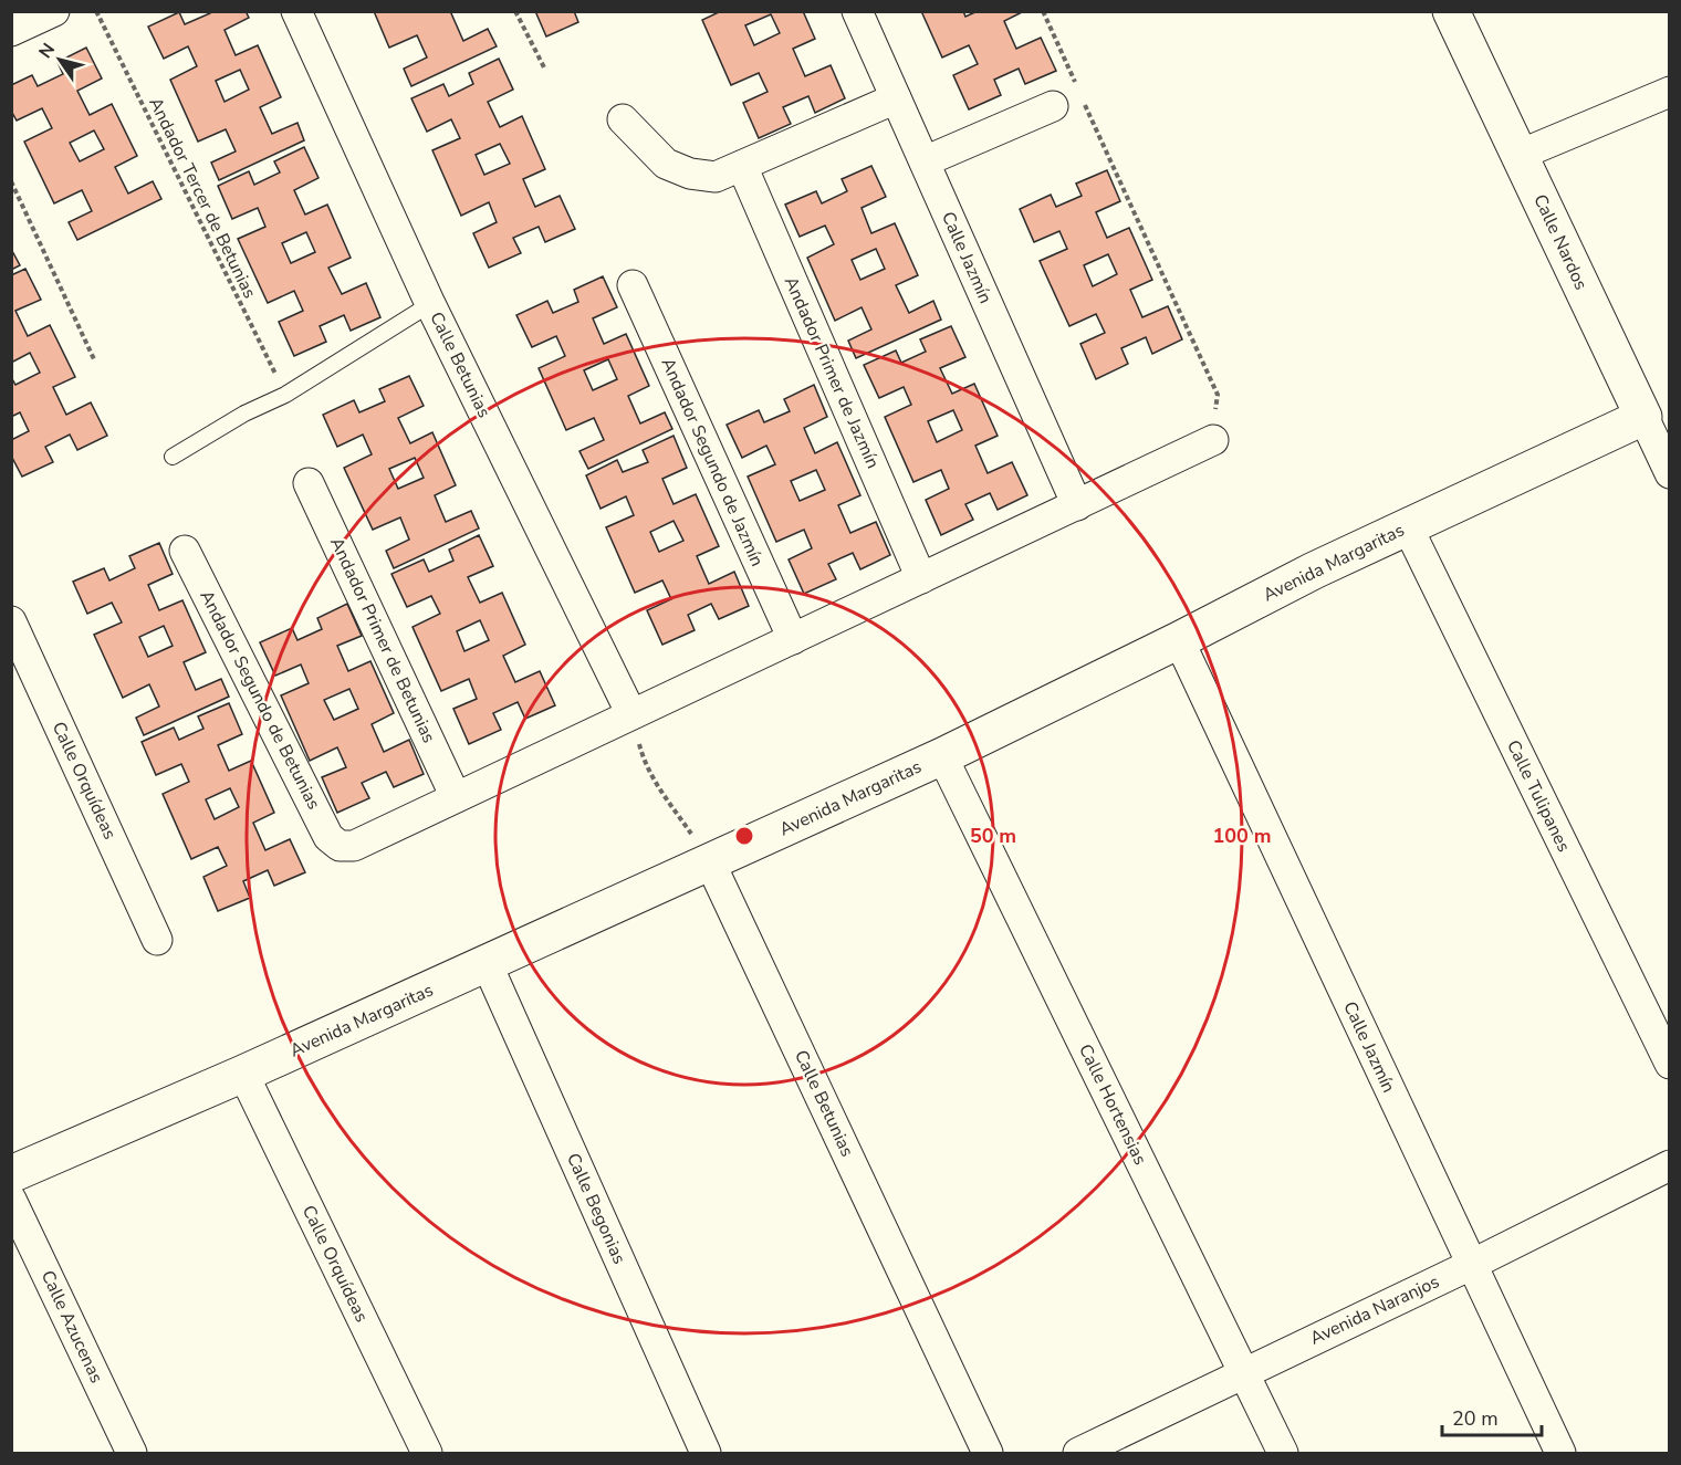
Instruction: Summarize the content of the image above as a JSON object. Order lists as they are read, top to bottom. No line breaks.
{"streets":{"street":["Calle Nardos","Calle Jazmín","Calle Betunias","Andador Primer de Jazmín","Andador Segundo de Jazmín","Avenida Margaritas","Andador Primer de Betunias","Andador Segundo de Betunias","Calle Orquídeas","Calle Tulipanes","Calle Hortensias","Calle Begonias","Avenida Naranjos","Calle Azucenas"],"path":["Andador Tercer de Betunias"]},"crossings":[["Calle Nardos","Avenida Margaritas"],["Calle Jazmín","Avenida Margaritas"],["Calle Jazmín","Avenida Naranjos"],["Calle Betunias","Avenida Margaritas"],["Avenida Margaritas","Calle Orquídeas"],["Avenida Margaritas","Calle Tulipanes"],["Avenida Margaritas","Calle Hortensias"],["Avenida Margaritas","Calle Begonias"],["Andador Primer de Betunias","Andador Segundo de Betunias"],["Calle Hortensias","Avenida Naranjos"]],"scale_bar":"20 m","north":"top left","rings":["50 m","100 m"]}
